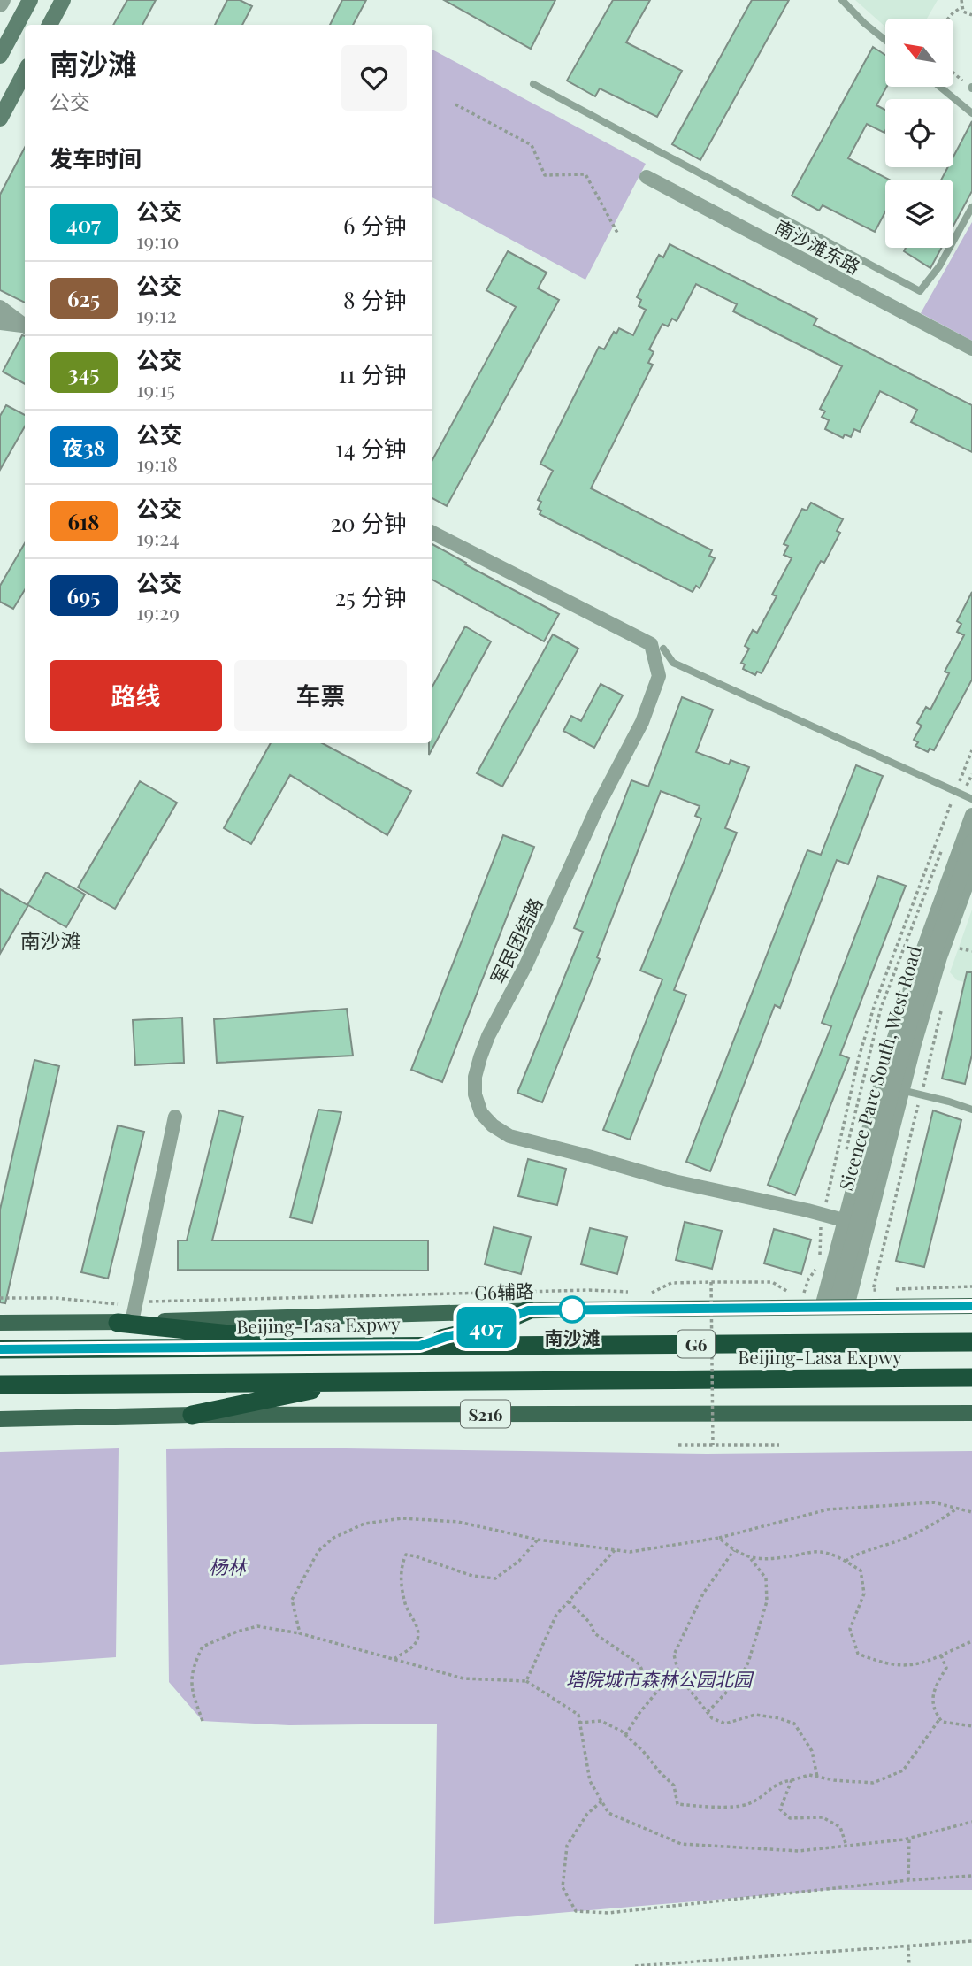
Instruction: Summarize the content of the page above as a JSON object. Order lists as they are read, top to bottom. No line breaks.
{"streets":{"highway":["Beijing-Lasa Expwy","G6"],"main road":["G6辅路","S216"],"street":["南沙滩东路","军民团结路","Sicence Parc South, West Road"]},"crossings":[["军民团结路","Sicence Parc South, West Road"],["Sicence Parc South, West Road","G6辅路"]],"districts":["南沙滩"],"parks":["杨林","塔院城市森林公园北园"],"places":["南沙滩"],"lines":["bus line 407"],"north":"top left","page":{"on_map":"407","heading":[["南沙滩","公交"],"发车时间"],"list":[{"mark":"407","name":"公交","note":"19:10","value":"6 分钟"},{"mark":"625","name":"公交","note":"19:12","value":"8 分钟"},{"mark":"345","name":"公交","note":"19:15","value":"11 分钟"},{"mark":"夜38","name":"公交","note":"19:18","value":"14 分钟"},{"mark":"618","name":"公交","note":"19:24","value":"20 分钟"},{"mark":"695","name":"公交","note":"19:29","value":"25 分钟"}],"buttons":["路线","车票"]}}
